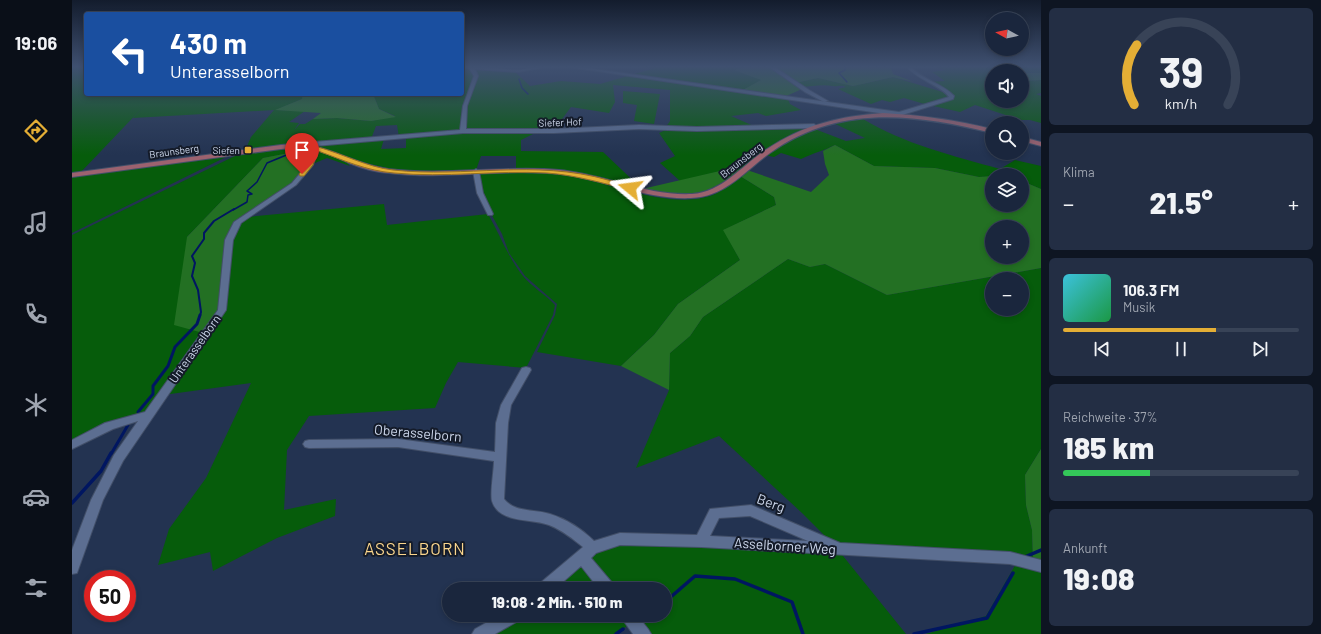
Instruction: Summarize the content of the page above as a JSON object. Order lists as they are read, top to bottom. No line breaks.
{"streets":{"main road":["Braunsberg"],"street":["Siefer Hof","Unterasselborn","Oberasselborn","Berg","Asselborner Weg"]},"crossings":[["Siefer Hof","Braunsberg"],["Braunsberg","Unterasselborn"],["Berg","Asselborner Weg"]],"districts":["ASSELBORN"],"places":{"transit":["Siefen"]},"north":"left","page":{"tabs":"19:06","map_buttons":["+","−"],"turn":["430 m","Unterasselborn"],"tile":["Klima",["Reichweite · 37%","185 km"],["Ankunft","19:08"]],"heat":["−","21.5°","+"],"song":["106.3 FM","Musik"],"limit":"50","trip":"19:08 · 2 Min. · 510 m","gauge":["39","km/h"]}}
